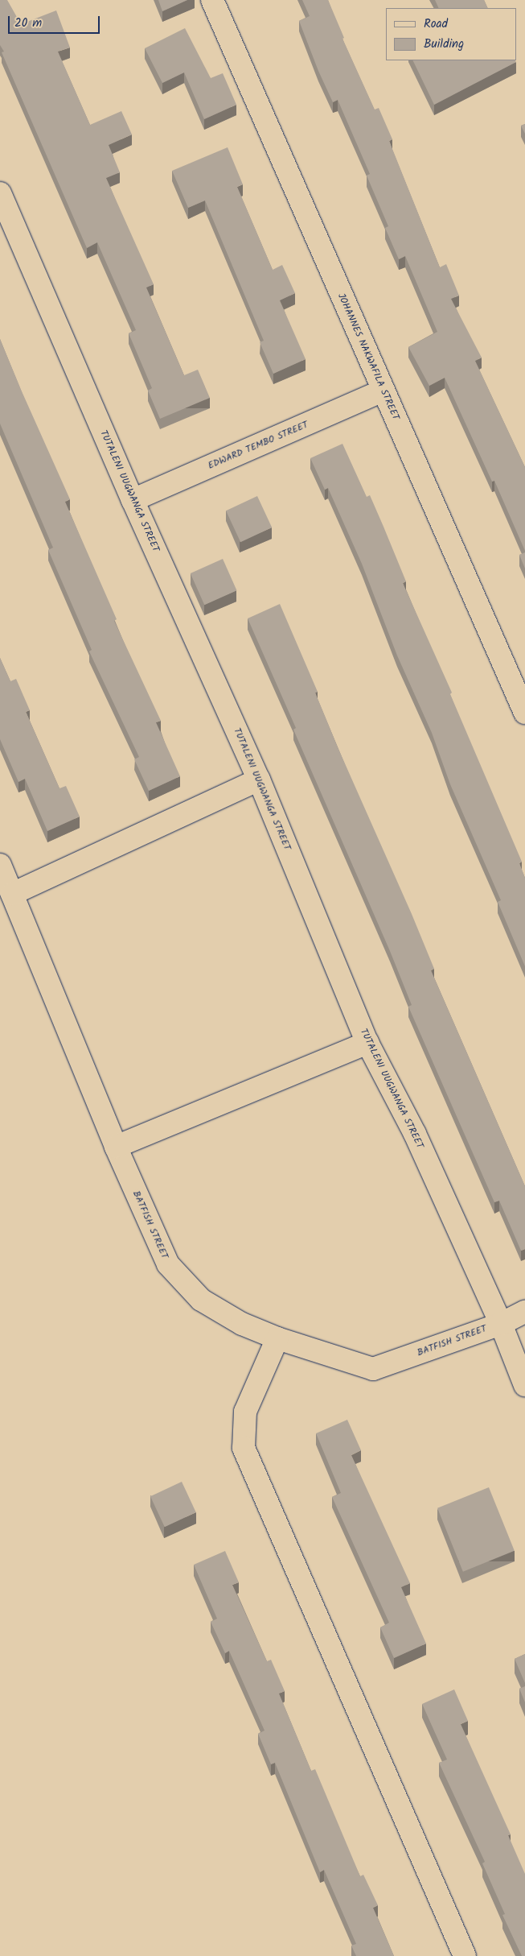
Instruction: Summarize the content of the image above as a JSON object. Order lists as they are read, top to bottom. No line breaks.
{"streets":{"street":["JOHANNES NAKWAFILA STREET","EDWARD TEMBO STREET","TUTALENI UUGWANGA STREET","BATFISH STREET"]},"crossings":[["JOHANNES NAKWAFILA STREET","EDWARD TEMBO STREET"],["EDWARD TEMBO STREET","TUTALENI UUGWANGA STREET"],["TUTALENI UUGWANGA STREET","BATFISH STREET"]],"legend":["Road","Building"],"scale_bar":"20 m"}
